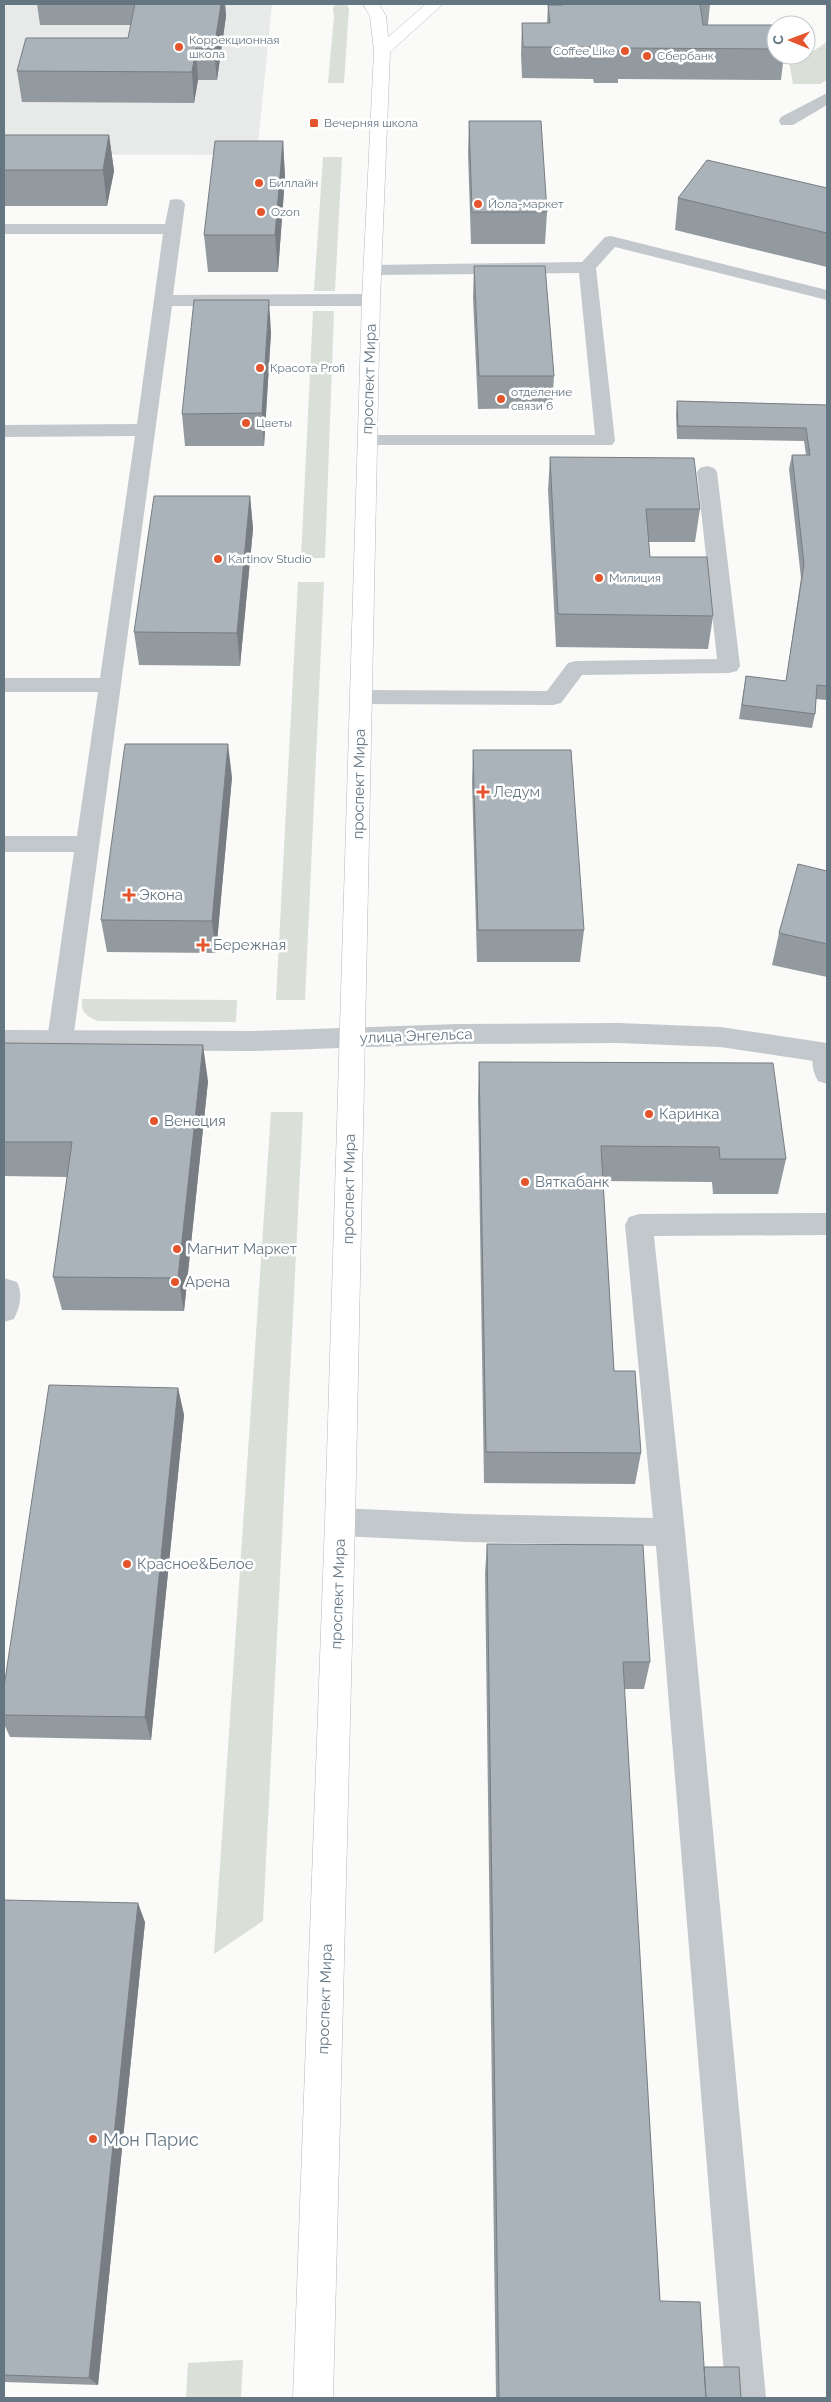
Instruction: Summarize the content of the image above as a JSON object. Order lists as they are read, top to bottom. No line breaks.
{"streets":{"main road":["проспект Мира"],"street":["улица Энгельса"]},"crossings":[["проспект Мира","улица Энгельса"]],"places":{"other":["Коррекционная школа","Coffee Like","Сбербанк","Биллайн","Йола-маркет","Ozon","Красота Profi","отделение связи 6","Цветы","Kartinov Studio","Милиция","Каринка","Венеция","Вяткабанк","Магнит Маркет","Арена","Красное&Белое","Мон Парис"],"transit":["Вечерняя школа"],"health":["Ледум","Экона","Бережная"]},"north":"left"}
